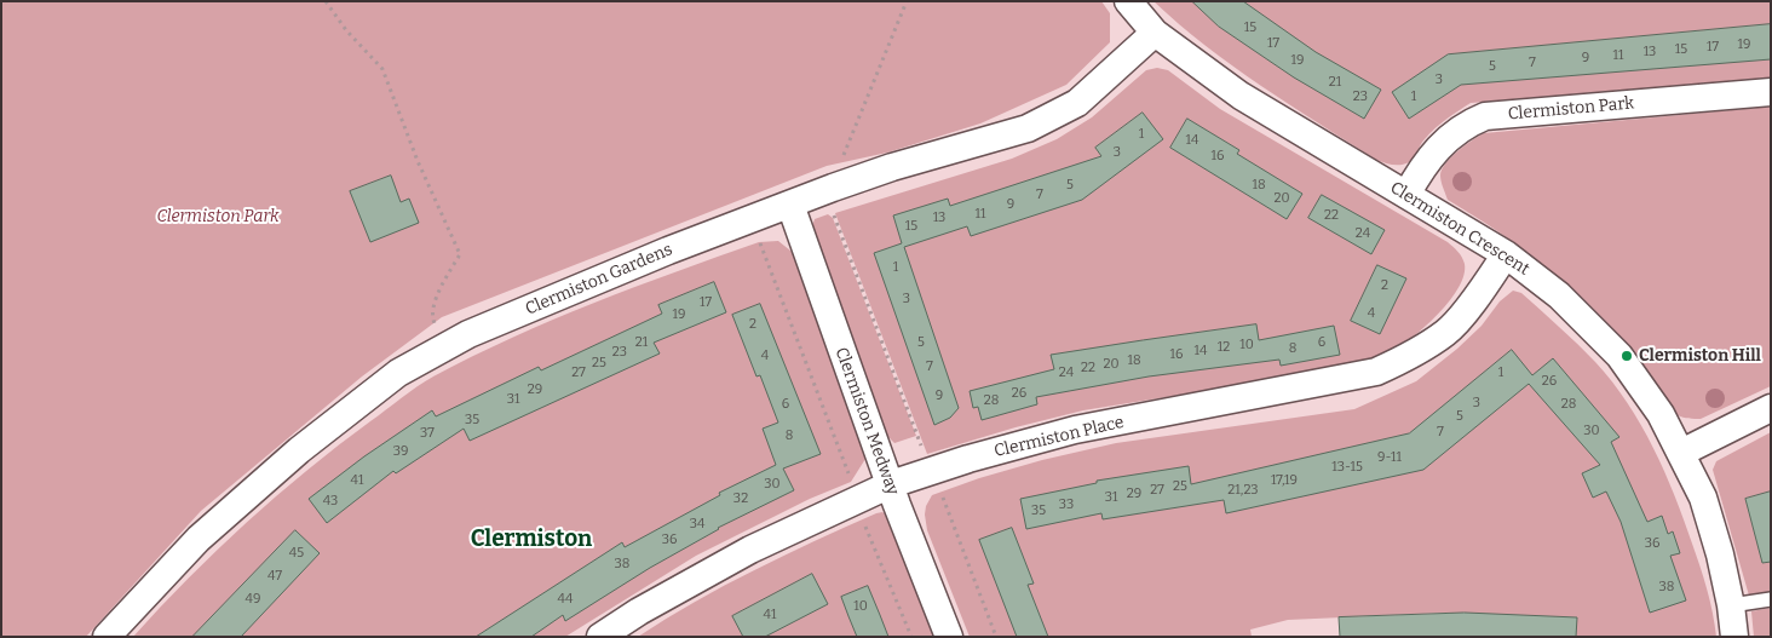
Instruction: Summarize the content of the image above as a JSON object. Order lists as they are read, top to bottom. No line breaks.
{"streets":{"street":["Clermiston Park","Clermiston Crescent","Clermiston Gardens","Clermiston Medway","Clermiston Place"]},"crossings":[["Clermiston Park","Clermiston Crescent"],["Clermiston Crescent","Clermiston Gardens"],["Clermiston Crescent","Clermiston Place"],["Clermiston Gardens","Clermiston Medway"],["Clermiston Medway","Clermiston Place"]],"districts":["Clermiston"],"parks":["Clermiston Park"],"places":["Clermiston Hill"],"house_numbers":["15","17","19","17","15","13","11","9","19","7","5","3","21","23","1","1","14","3","16","5","18","7","20","9","11","22","13","15","24","1","2","3","17","4","19","2","21","5","6","10","12","8","14","23","16","4","18","25","20","7","22","27","24","1","26","29","26","9","31","28","3","6","28","5","35","30","7","37","8","39","9-11","13-15","41","17,19","30","25","27","21,23","29","31","32","43","33","35","34","36","36","45","38","47","38","49","44","10","41"]}
